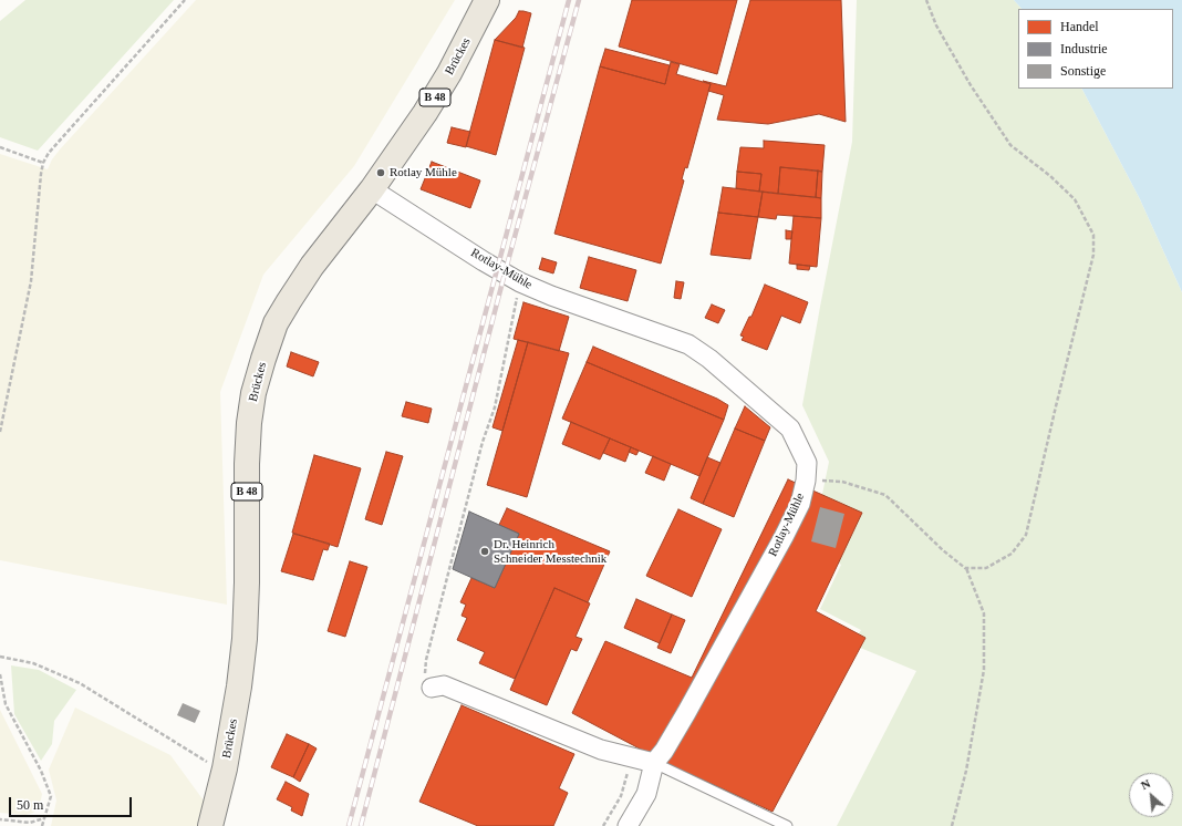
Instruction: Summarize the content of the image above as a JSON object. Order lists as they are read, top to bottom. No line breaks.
{"streets":{"main road":["Brückes","B 48"],"street":["Rotlay-Mühle"]},"crossings":[["Brückes","Rotlay-Mühle"]],"places":["Rotlay Mühle","Dr. Heinrich Schneider Messtechnik"],"legend":["Handel","Industrie","Sonstige"],"scale_bar":"50 m","north":"top left"}
